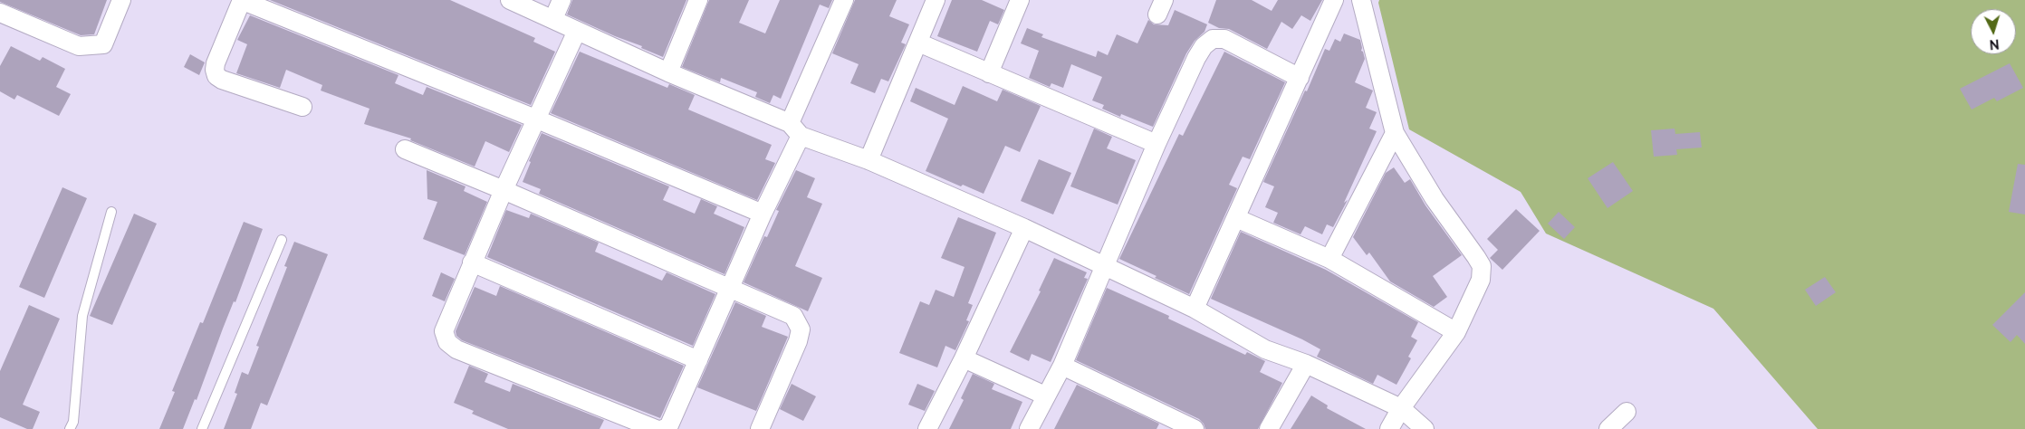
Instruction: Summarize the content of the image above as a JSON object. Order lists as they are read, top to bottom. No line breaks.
{"north":"bottom"}
